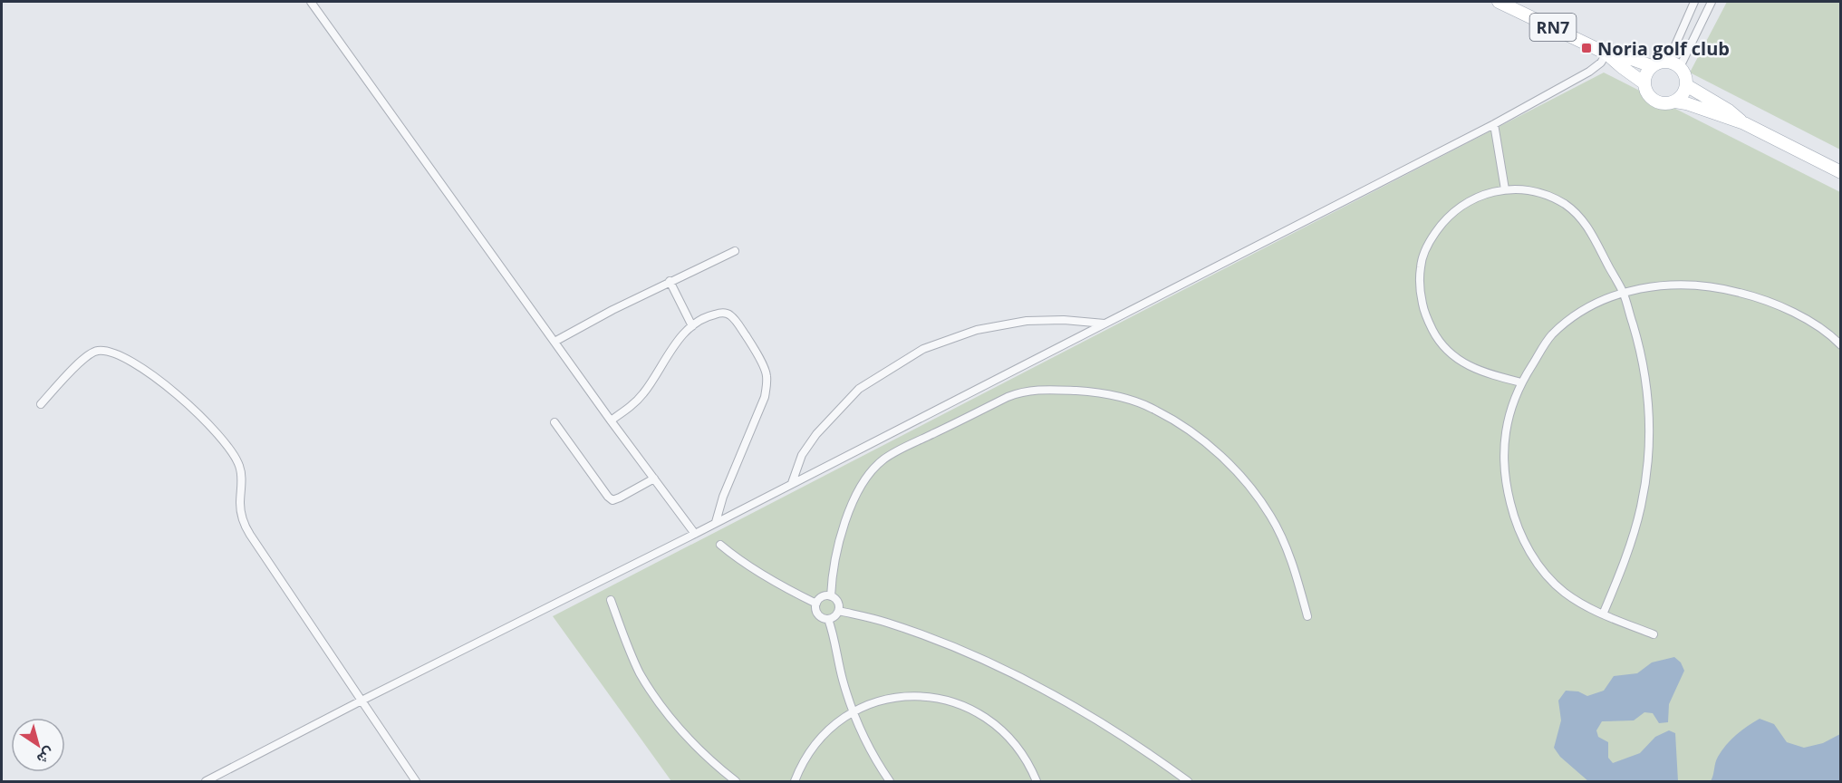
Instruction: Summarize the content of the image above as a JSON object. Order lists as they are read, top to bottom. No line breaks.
{"streets":{"main road":["RN7"]},"places":{"transit":["Noria golf club"]},"north":"bottom right"}
